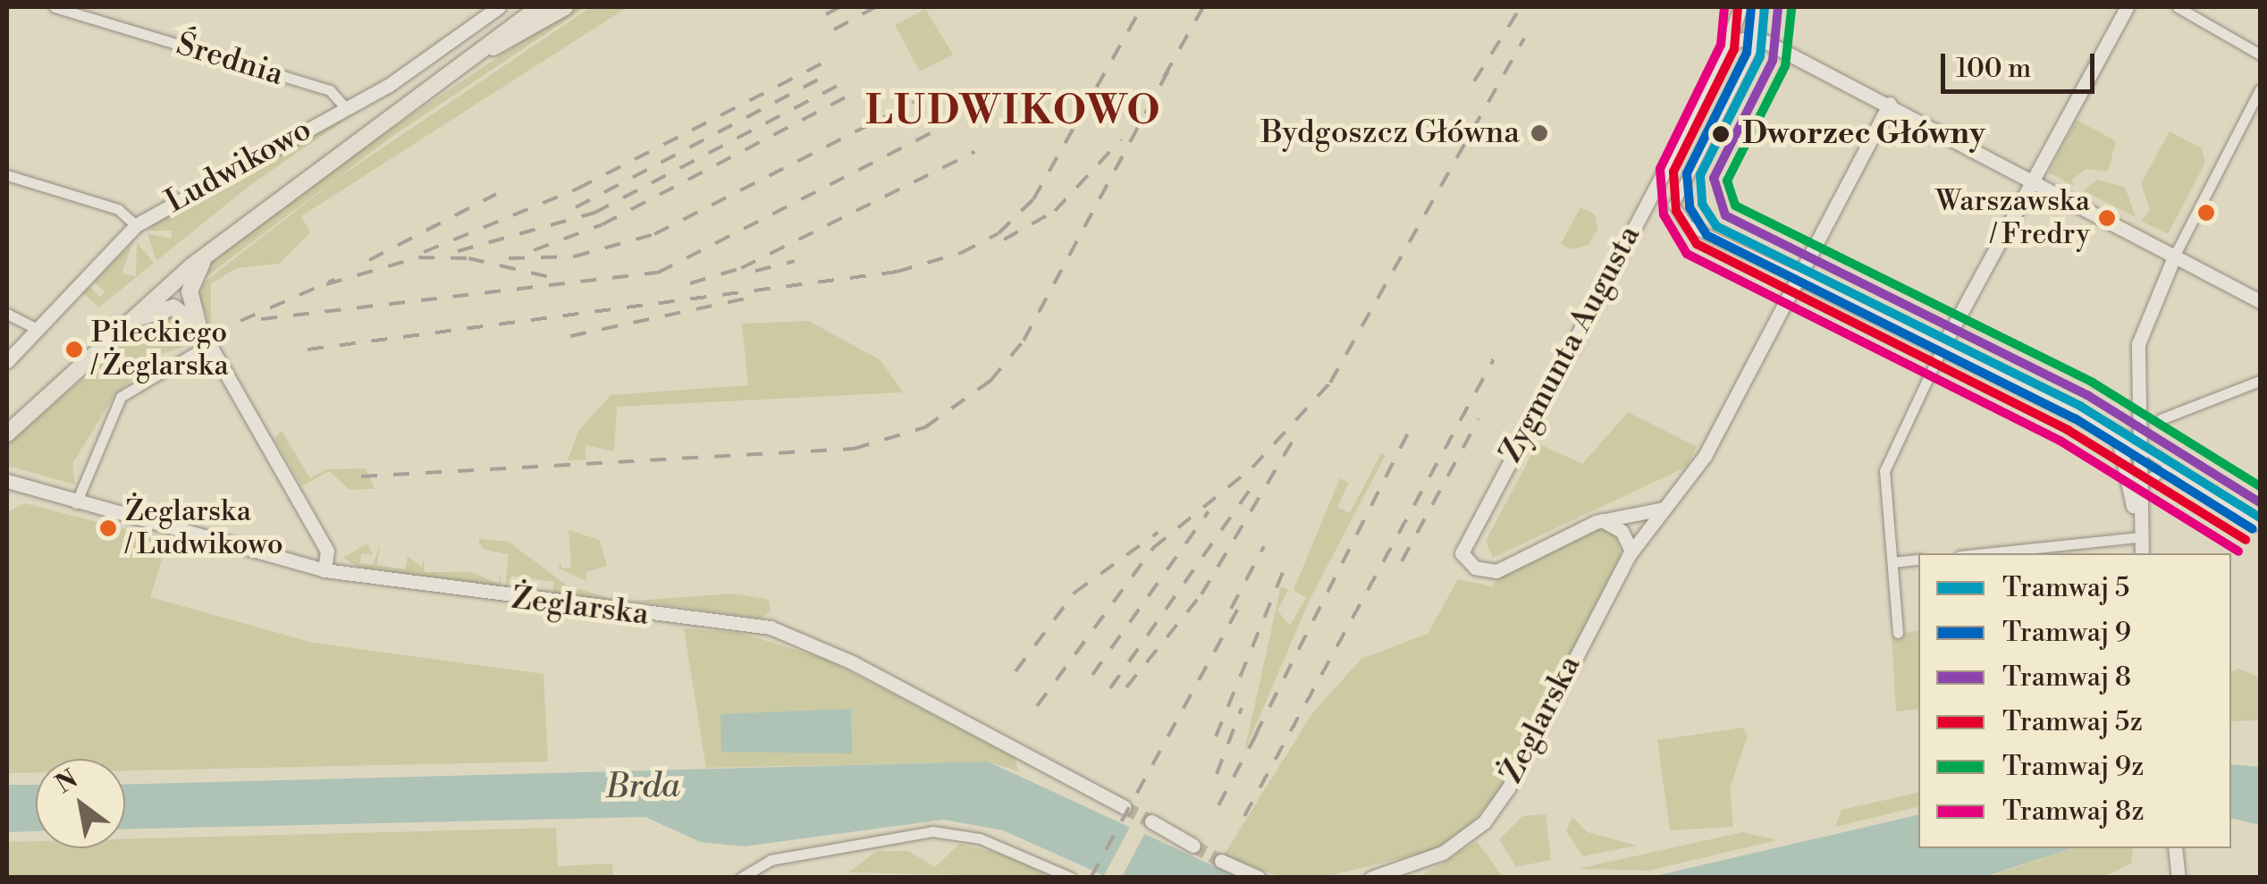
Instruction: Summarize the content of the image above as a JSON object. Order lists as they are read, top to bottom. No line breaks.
{"streets":{"street":["Średnia","Ludwikowo","Zygmunta Augusta","Żeglarska"]},"crossings":[["Średnia","Ludwikowo"]],"districts":["LUDWIKOWO"],"water":["Brda"],"places":["Bydgoszcz Główna","Dworzec Główny","Warszawska / Fredry","Pileckiego / Żeglarska","Żeglarska / Ludwikowo"],"lines":["tram line 5","tram line 9","tram line 5z","tram line 8z","tram line 8","tram line 9z"],"legend":["Tramwaj 5","Tramwaj 9","Tramwaj 8","Tramwaj 5z","Tramwaj 9z","Tramwaj 8z"],"scale_bar":"100 m","north":"top left"}
